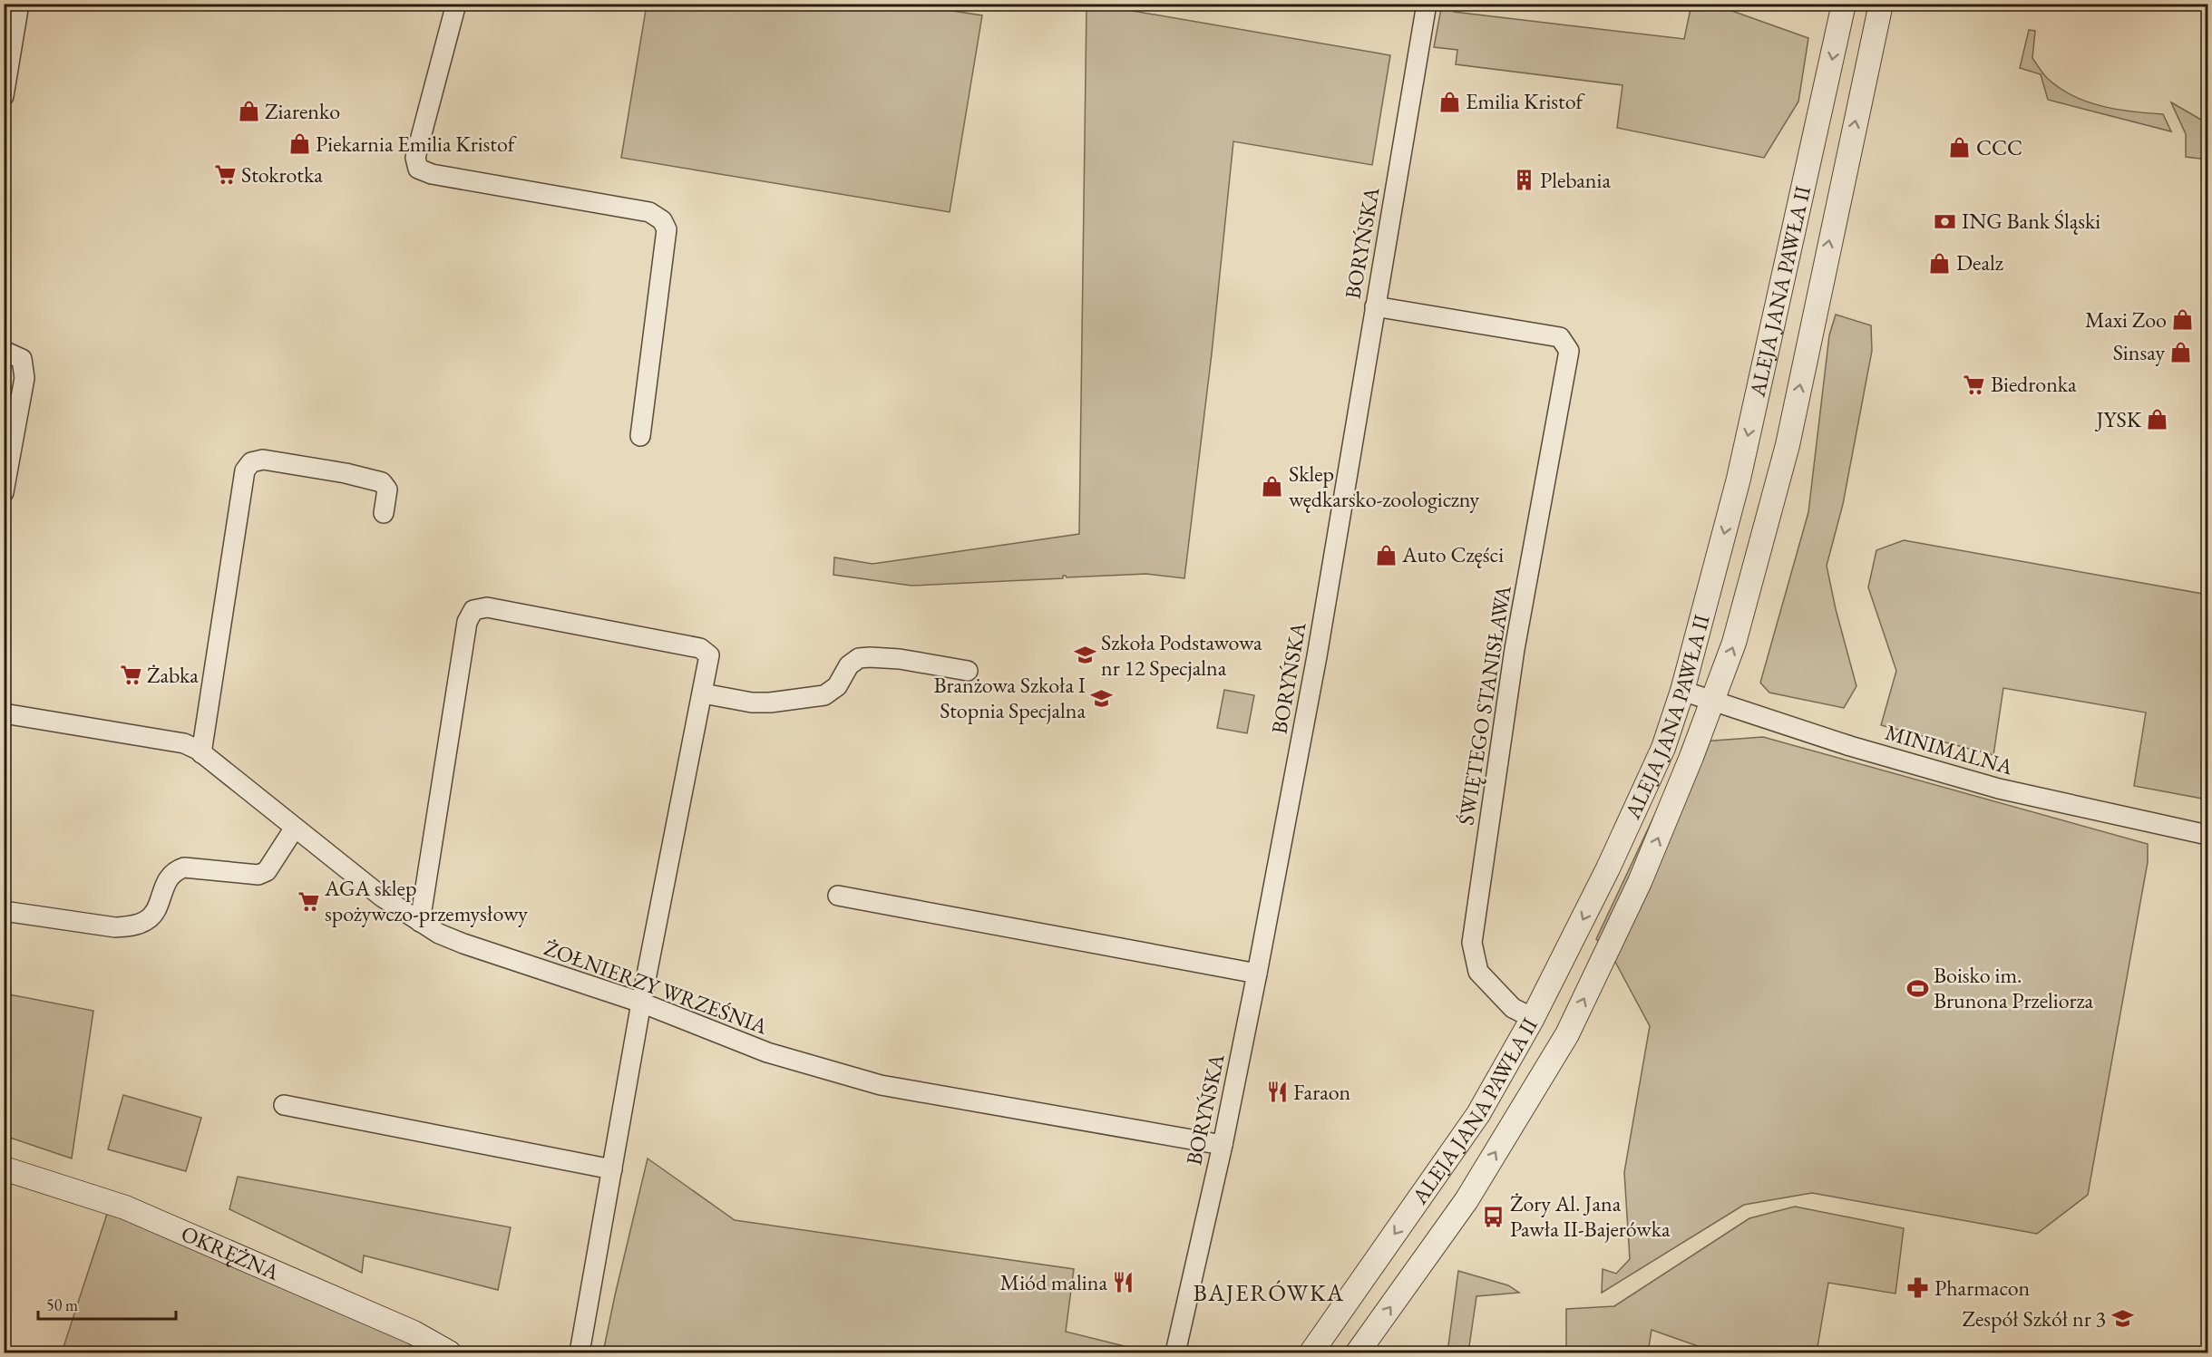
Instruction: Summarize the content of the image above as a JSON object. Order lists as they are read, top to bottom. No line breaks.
{"streets":{"street":["BORYŃSKA","ALEJA JANA PAWŁA II","ŚWIĘTEGO STANISŁAWA","MINIMALNA","ŻOŁNIERZY WRZEŚNIA","OKRĘŻNA"]},"crossings":[["BORYŃSKA","ŚWIĘTEGO STANISŁAWA"],["BORYŃSKA","ŻOŁNIERZY WRZEŚNIA"],["ALEJA JANA PAWŁA II","ŚWIĘTEGO STANISŁAWA"],["ALEJA JANA PAWŁA II","MINIMALNA"]],"districts":["BAJERÓWKA"],"places":{"shop":["Emilia Kristof","Ziarenko","Piekarnia Emilia Kristof","CCC","Dealz","Maxi Zoo","Sinsay","JYSK","Sklep wędkarsko-zoologiczny","Auto Części"],"supermarket":["Stokrotka","Biedronka","Żabka","AGA sklep spożywczo-przemysłowy"],"building":["Plebania"],"bank":["ING Bank Śląski"],"school or university":["Szkoła Podstawowa nr 12 Specjalna","Branżowa Szkoła I Stopnia Specjalna","Zespół Szkół nr 3"],"sports":["Boisko im. Brunona Przeliorza"],"restaurant":["Faraon","Miód malina"],"bus stop":["Żory Al. Jana Pawła II-Bajerówka"],"pharmacy":["Pharmacon"]},"scale_bar":"50 m"}
